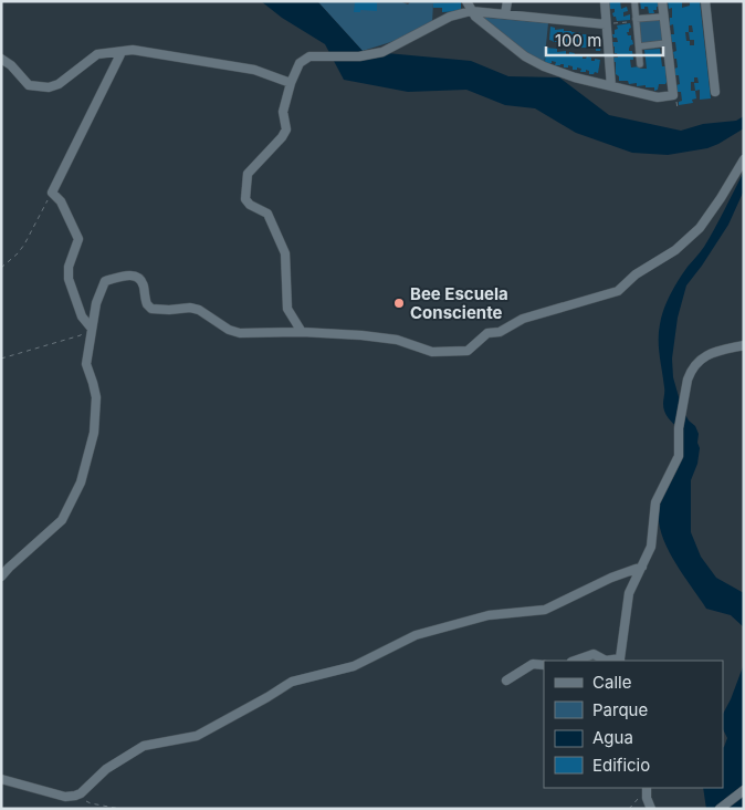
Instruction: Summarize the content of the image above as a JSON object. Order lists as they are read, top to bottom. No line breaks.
{"places":["Bee Escuela Consciente"],"legend":["Calle","Parque","Agua","Edificio"],"scale_bar":"100 m"}
